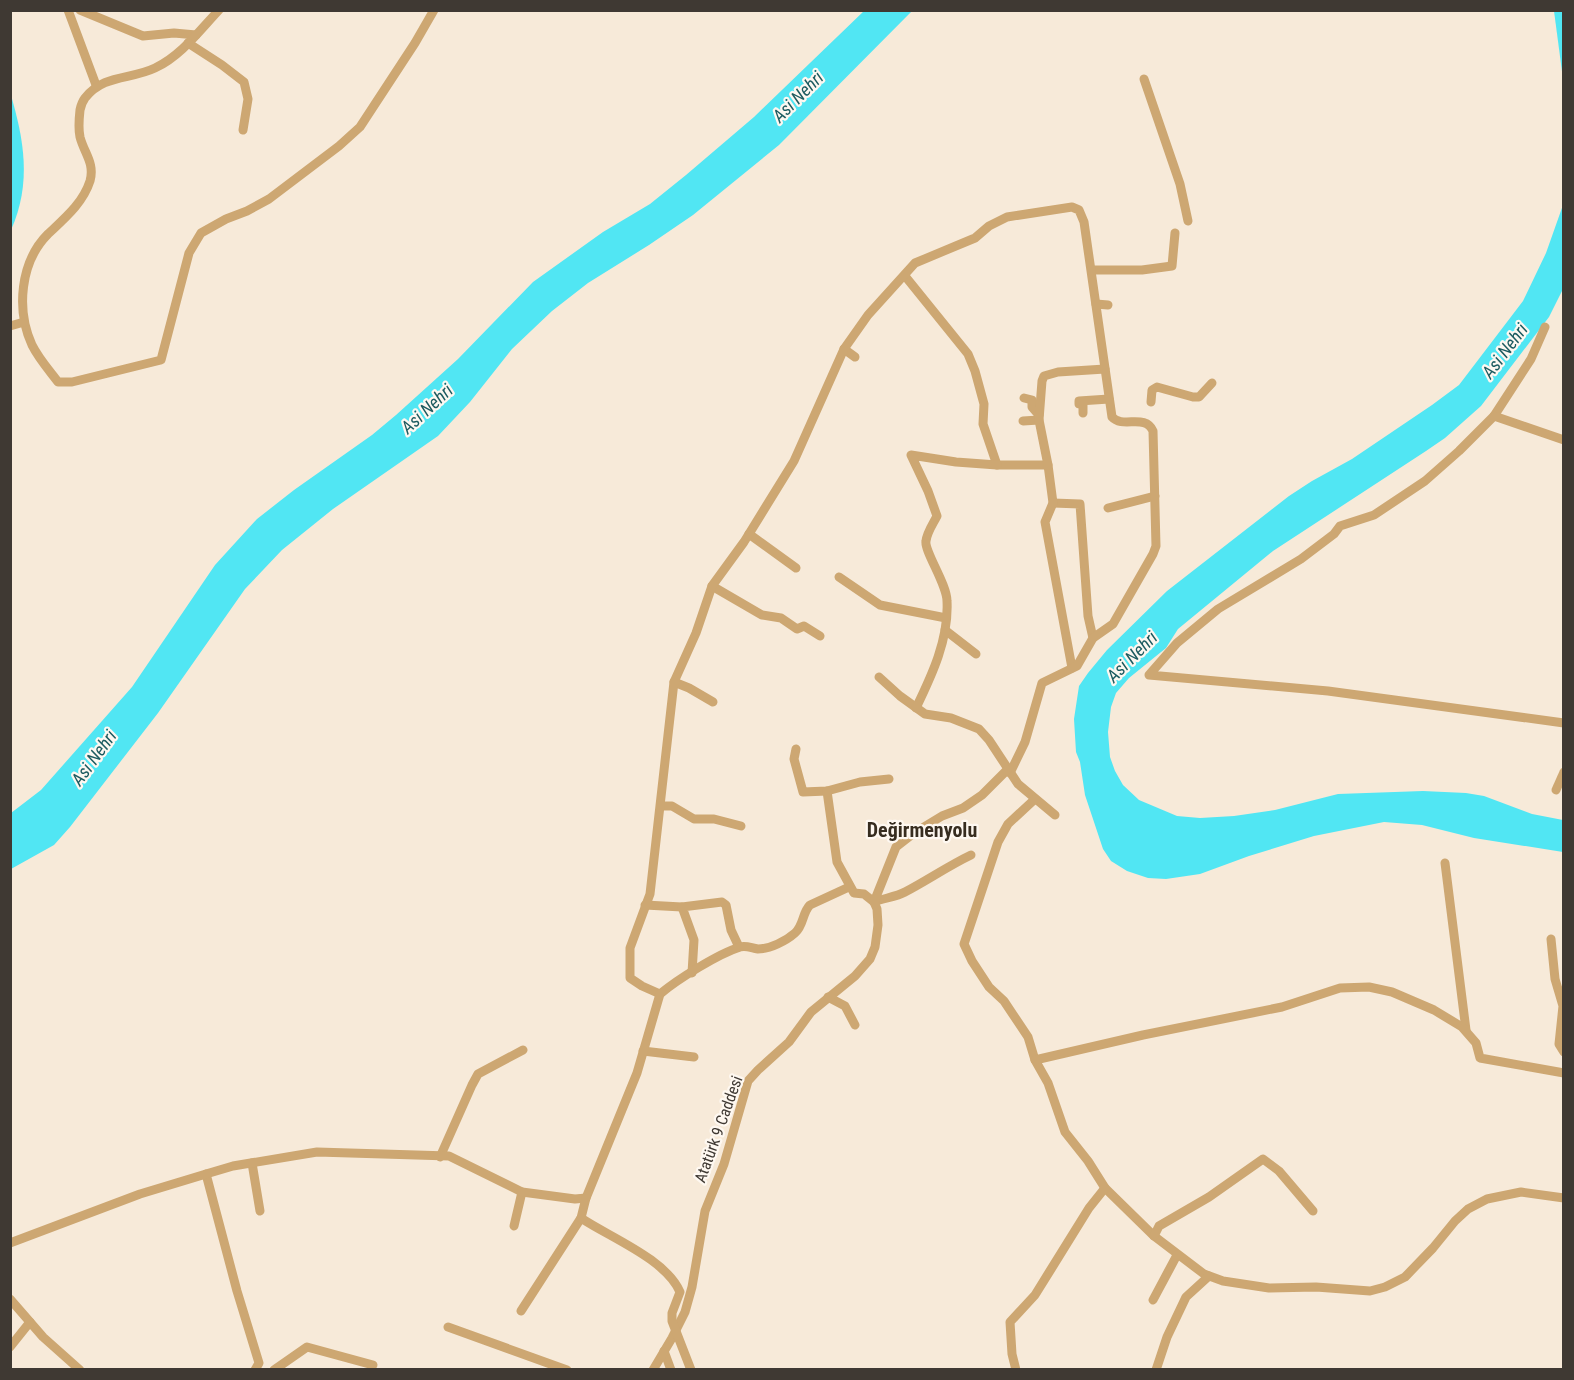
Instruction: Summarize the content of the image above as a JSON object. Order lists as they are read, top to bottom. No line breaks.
{"streets":{"street":["Atatürk 9 Caddesi"]},"districts":["Değirmenyolu"],"water":["Asi Nehri"]}
